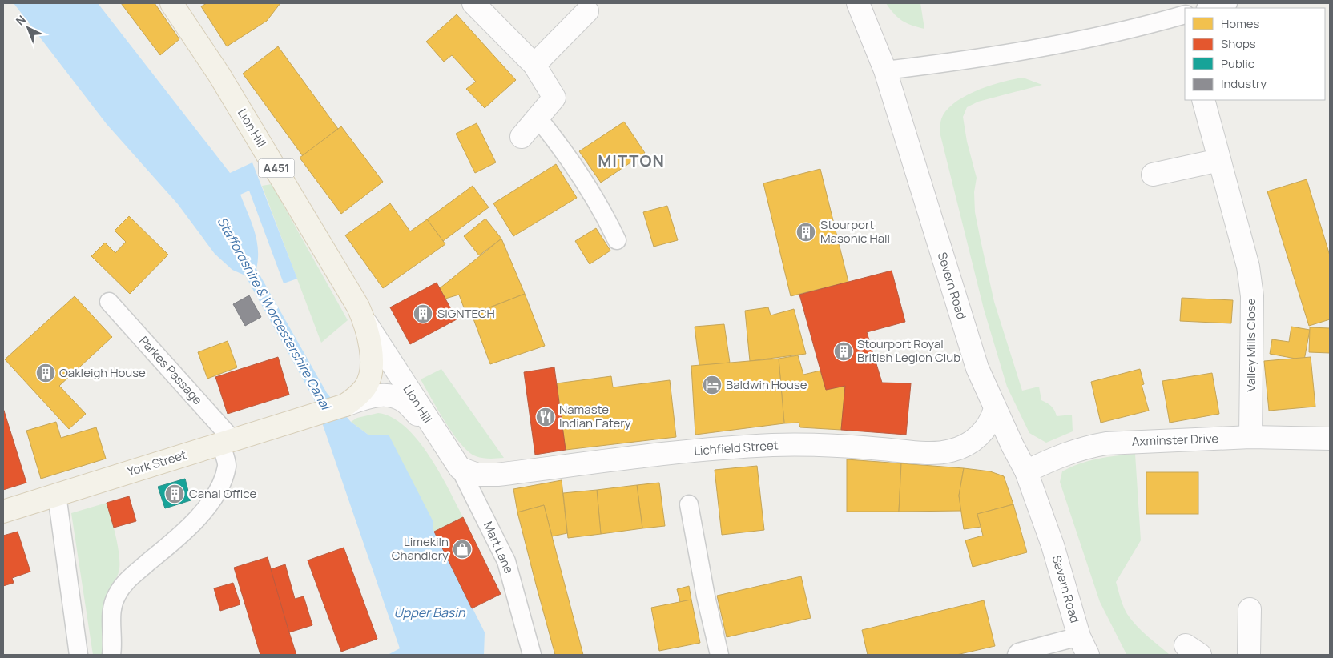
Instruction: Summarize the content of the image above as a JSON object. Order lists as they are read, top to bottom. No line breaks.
{"streets":{"main road":["Lion Hill","A451","York Street"],"street":["Severn Road","Valley Mills Close","Axminster Drive","Lichfield Street"],"lane":["Parkes Passage","Mart Lane"]},"crossings":[["Lion Hill","Lichfield Street"],["Lion Hill","York Street"],["Lion Hill","Mart Lane"],["Severn Road","Axminster Drive"],["Severn Road","Lichfield Street"],["Valley Mills Close","Axminster Drive"],["Parkes Passage","York Street"],["Lichfield Street","Mart Lane"]],"districts":["MITTON"],"water":["Staffordshire & Worcestershire Canal","Upper Basin"],"places":{"building":["Stourport Masonic Hall","SIGNTECH","Stourport Royal British Legion Club","Oakleigh House","Canal Office"],"hotel":["Baldwin House"],"restaurant":["Namaste Indian Eatery"],"shop":["Limekiln Chandlery"]},"legend":["Homes","Shops","Public","Industry"],"north":"top left"}
